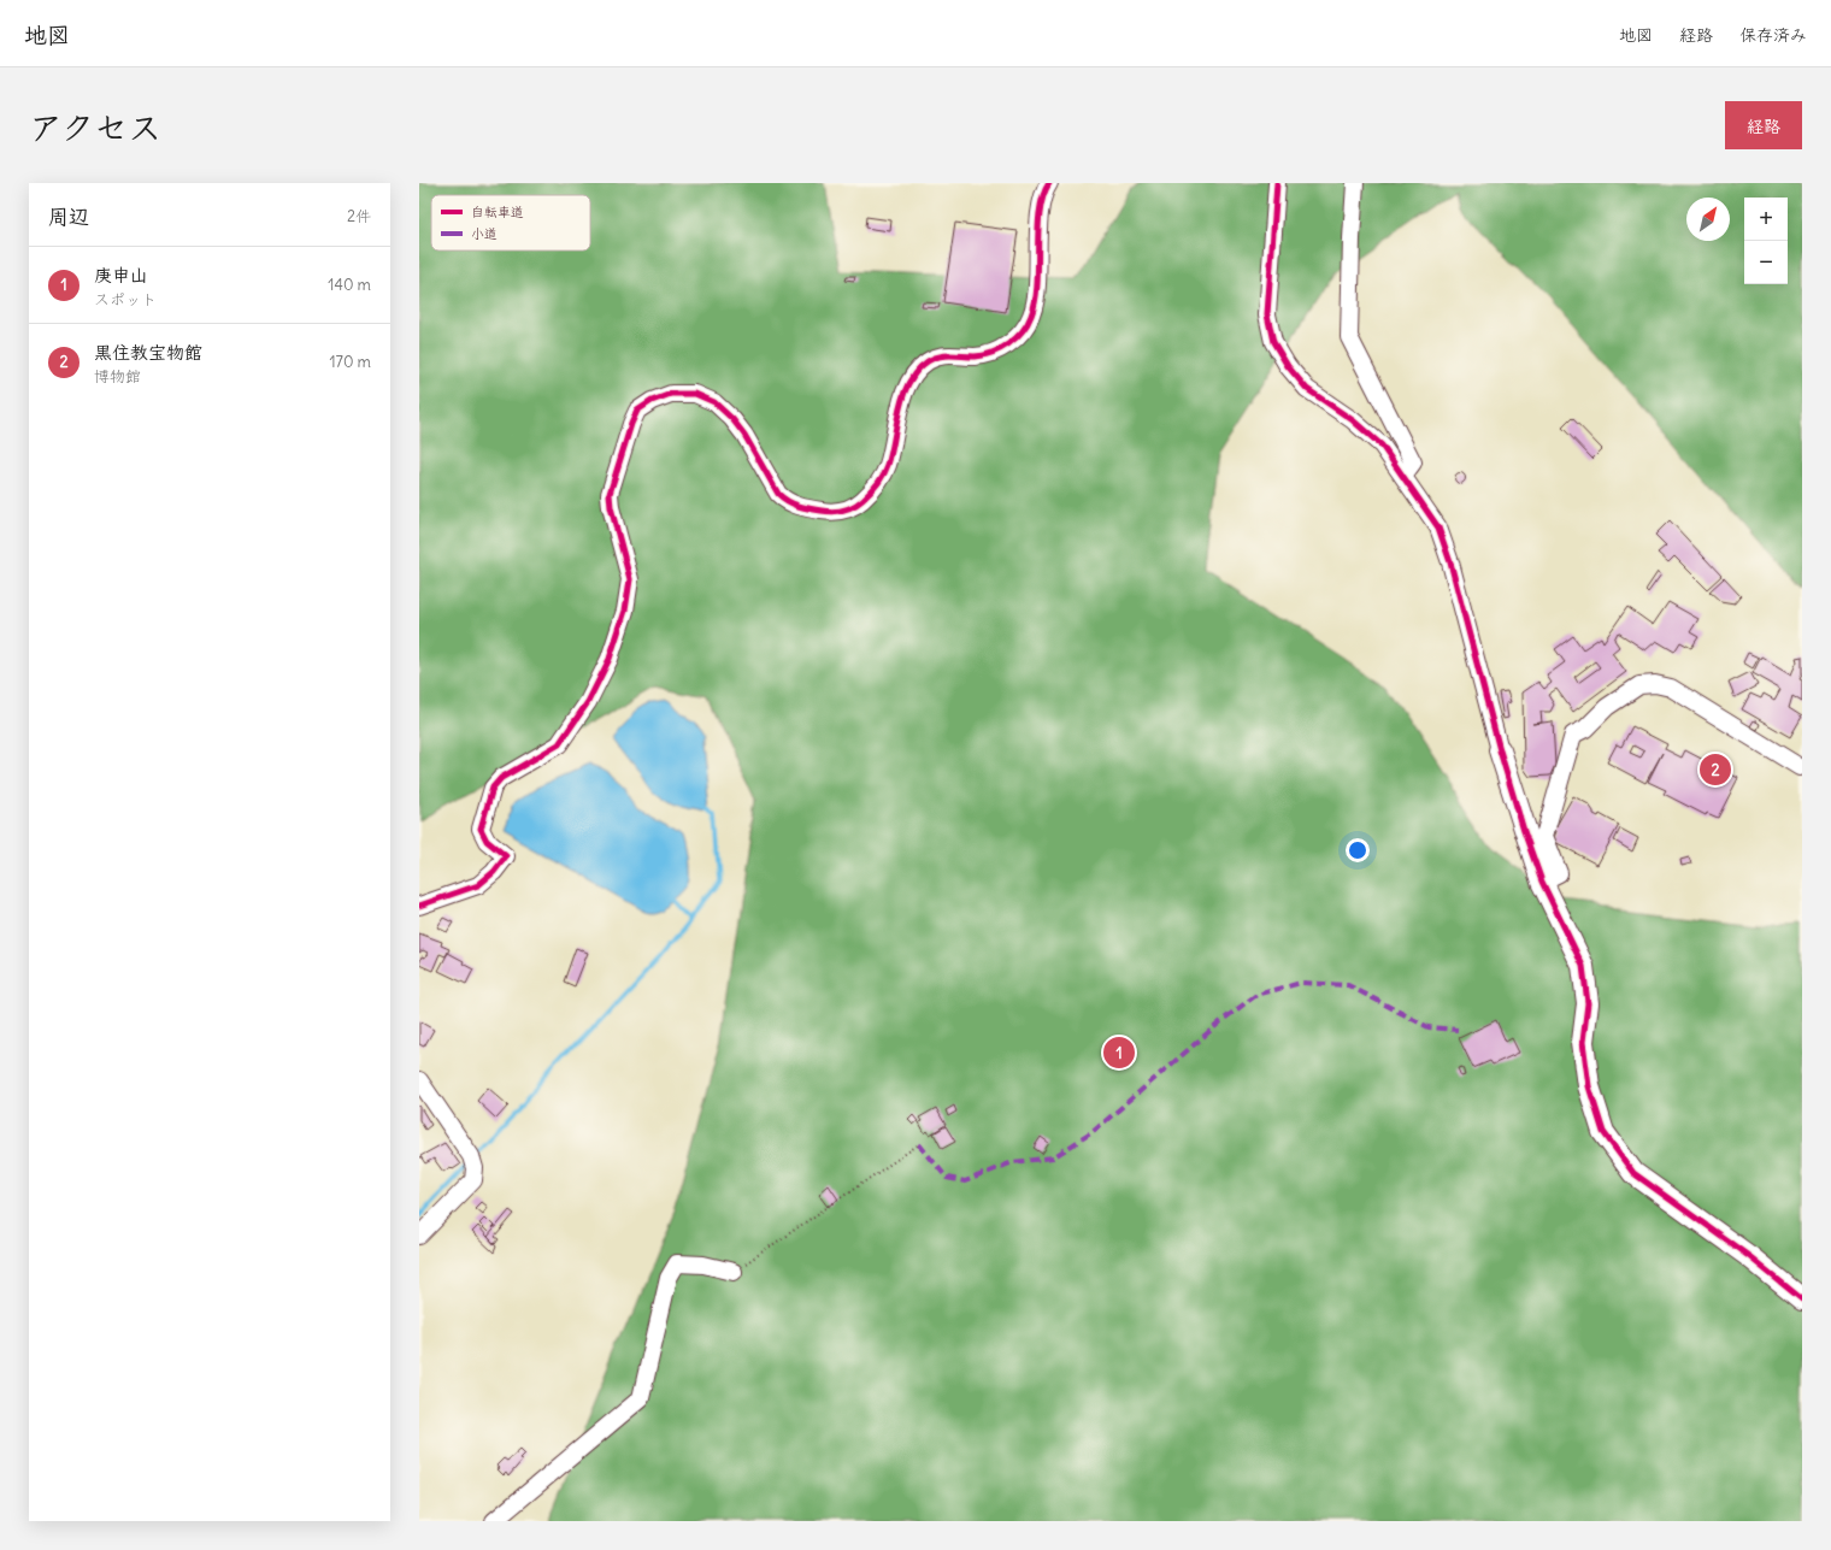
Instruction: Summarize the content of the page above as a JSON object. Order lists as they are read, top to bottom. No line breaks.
{"legend":["自転車道","小道"],"north":"top right","page":{"header":"地図","nav":["地図","経路","保存済み"],"title":"アクセス","buttons":"経路","heading":["周辺","2件"],"map_buttons":["+","−"],"list":[{"mark":"1","name":"庚申山","note":"スポット","value":"140 m"},{"mark":"2","name":"黒住教宝物館","note":"博物館","value":"170 m"}],"pins":["2","1"]}}
